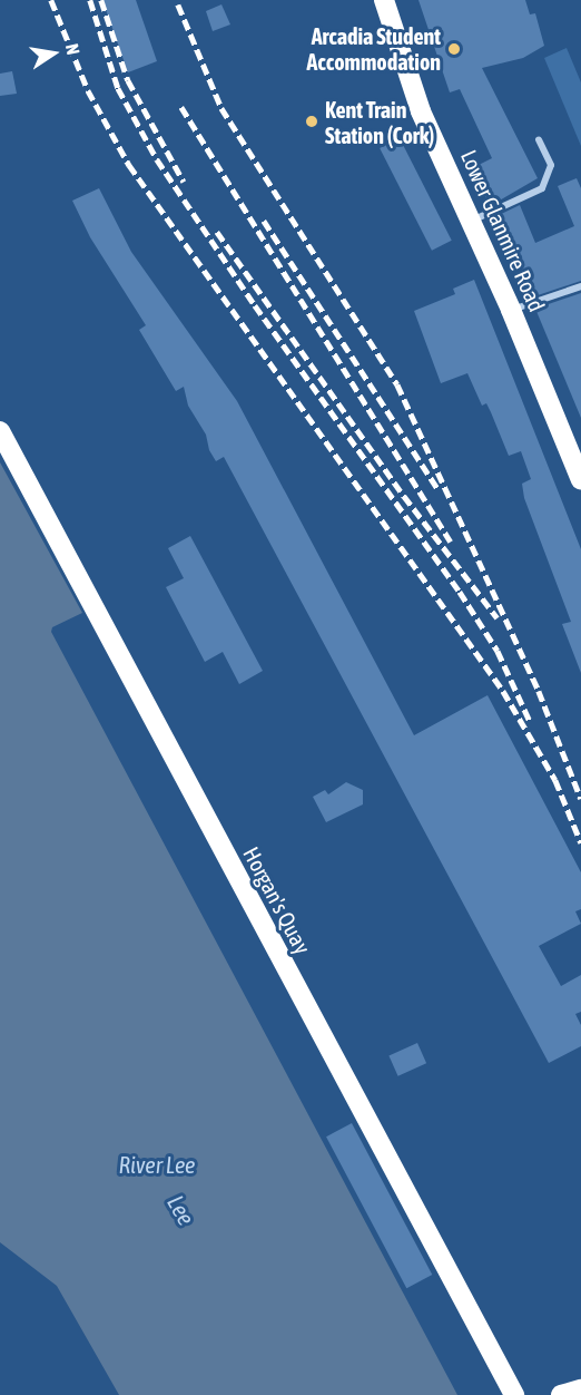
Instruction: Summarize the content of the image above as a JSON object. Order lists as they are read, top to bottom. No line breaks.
{"streets":{"highway":["Lower Glanmire Road","Horgan's Quay"]},"water":["River Lee","Lee"],"places":["Arcadia Student Accommodation","Kent Train Station (Cork)"],"north":"right"}
